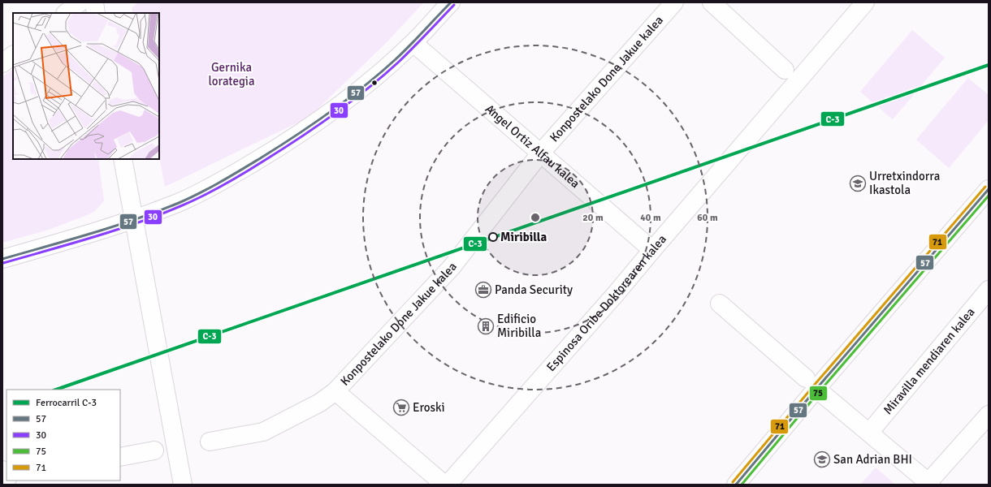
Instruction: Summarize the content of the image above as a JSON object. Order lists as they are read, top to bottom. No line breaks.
{"streets":{"street":["Konpostelako Done Jakue kalea","Angel Ortiz Alfau kalea","Espinosa Oribe Doktorearen kalea","Miravilla mendiaren kalea"]},"crossings":[["Konpostelako Done Jakue kalea","Angel Ortiz Alfau kalea"],["Angel Ortiz Alfau kalea","Espinosa Oribe Doktorearen kalea"]],"parks":["Gernika lorategia"],"places":{"school or university":["Urretxindorra Ikastola","San Adrian BHI"],"other":["Miribilla"],"office":["Panda Security"],"building":["Edificio Miribilla"],"supermarket":["Eroski"]},"lines":["transit line 57","transit line 30","rail line C-3","transit line 71","transit line 75"],"legend":["Ferrocarril C-3","57","30","75","71"],"rings":["20 m","40 m","60 m"]}
